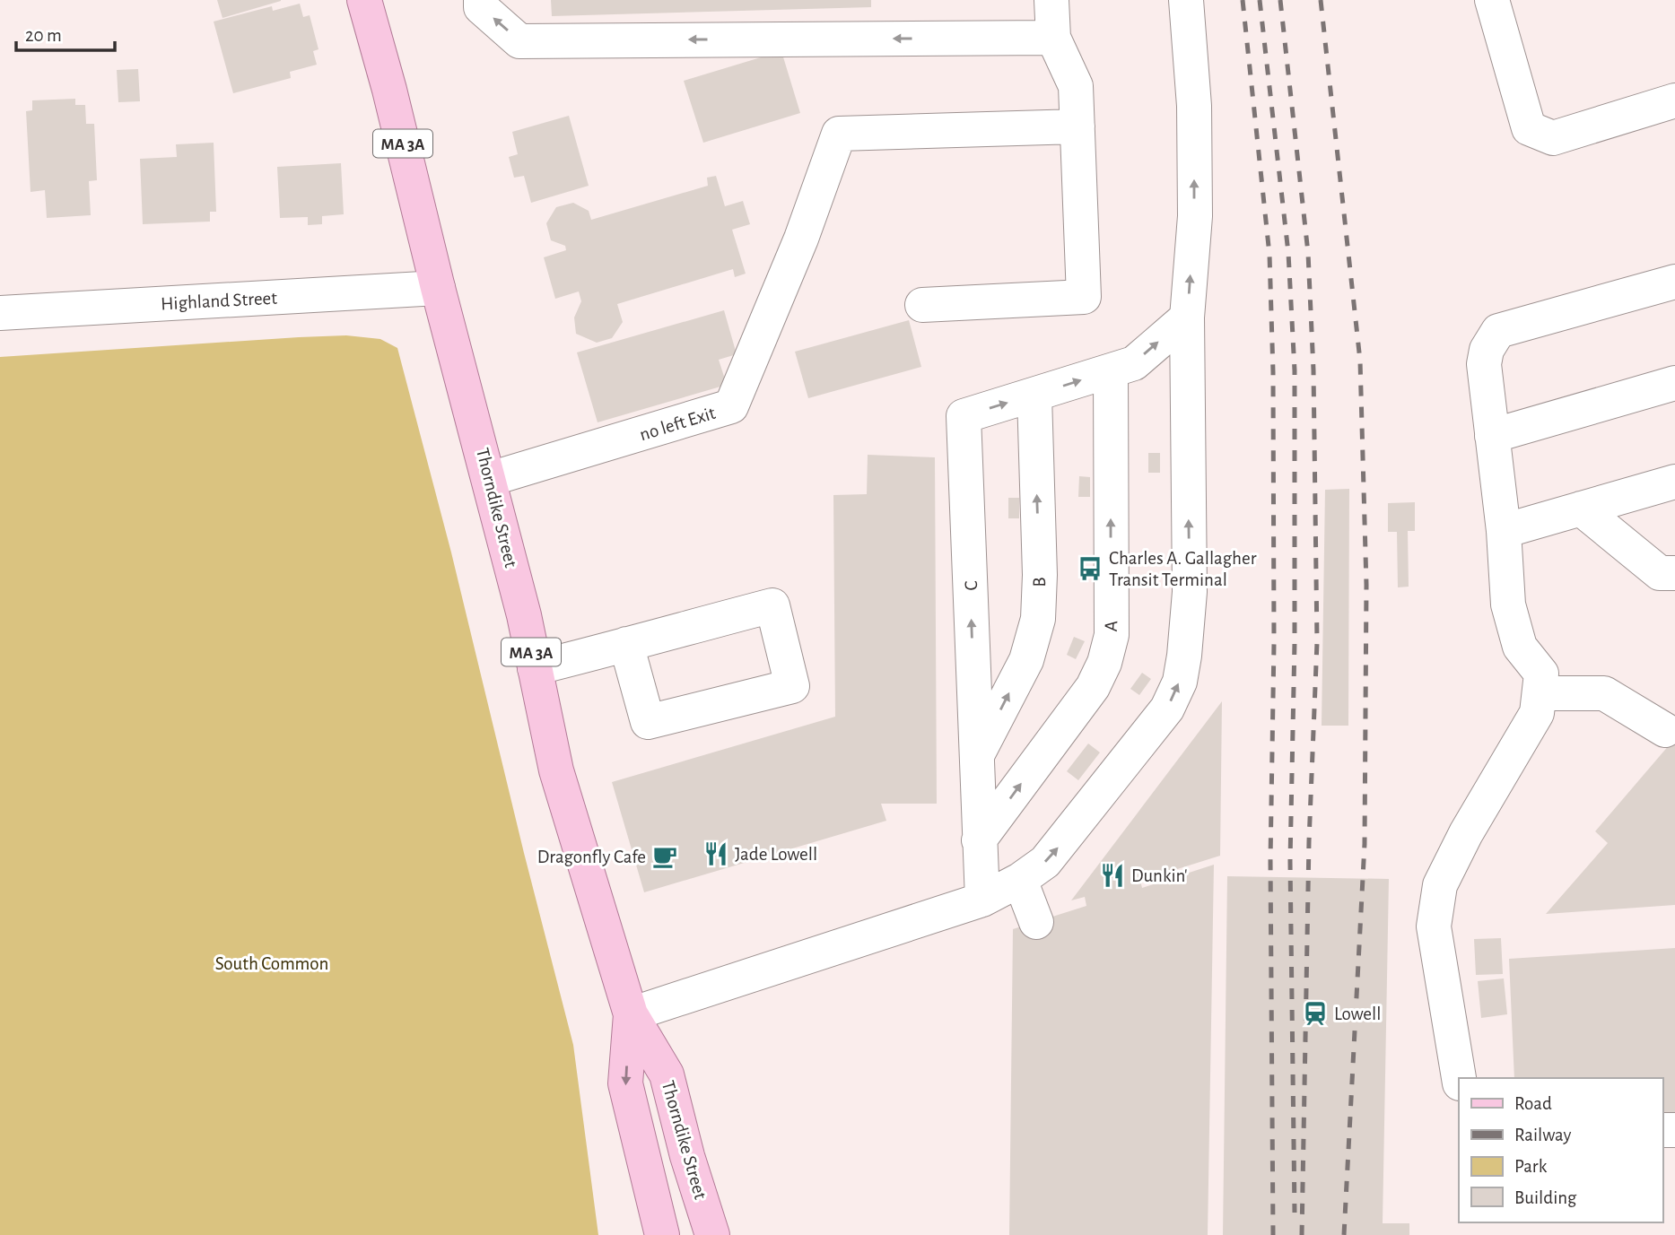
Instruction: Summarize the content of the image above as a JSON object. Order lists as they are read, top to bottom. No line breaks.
{"streets":{"main road":["MA 3A","Thorndike Street"],"street":["Highland Street","no left Exit","B","C","A"]},"crossings":[["Highland Street","Thorndike Street"],["no left Exit","Thorndike Street"],["B","C"],["C","A"]],"parks":["South Common"],"places":{"bus stop":["Charles A. Gallagher Transit Terminal"],"restaurant":["Jade Lowell","Dunkin'"],"cafe":["Dragonfly Cafe"],"station":["Lowell"]},"legend":["Road","Railway","Park","Building"],"scale_bar":"20 m"}
